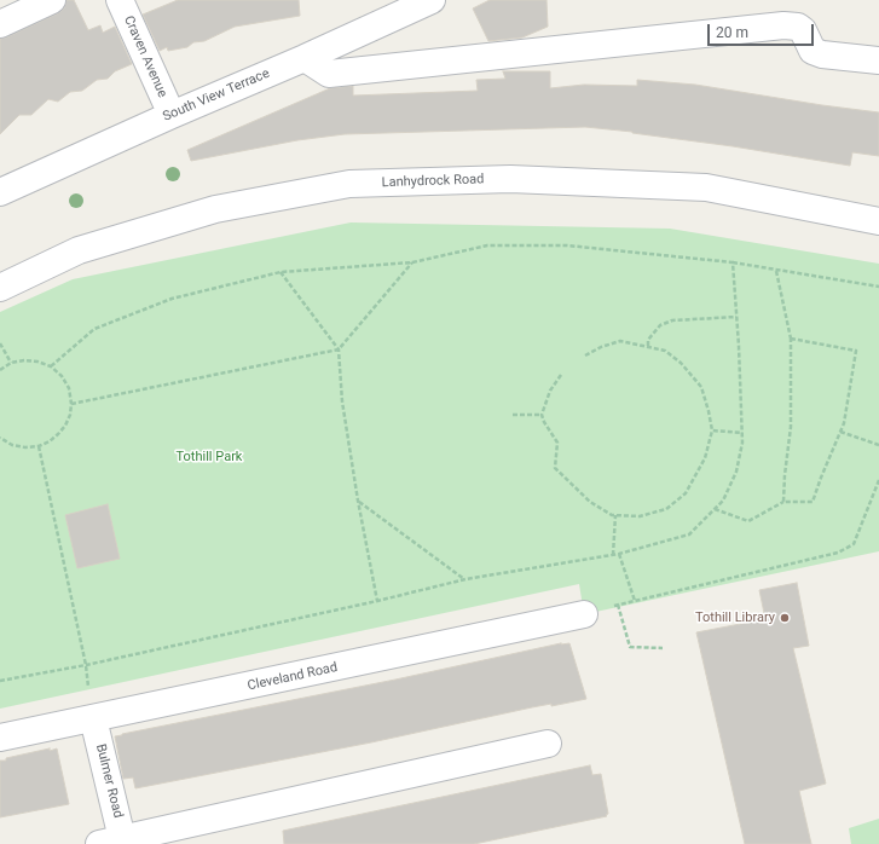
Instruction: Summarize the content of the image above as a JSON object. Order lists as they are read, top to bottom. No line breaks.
{"streets":{"street":["Craven Avenue","South View Terrace","Lanhydrock Road","Cleveland Road","Bulmer Road"]},"crossings":[["Craven Avenue","South View Terrace"],["Cleveland Road","Bulmer Road"]],"parks":["Tothill Park"],"places":["Tothill Library"],"scale_bar":"20 m"}
